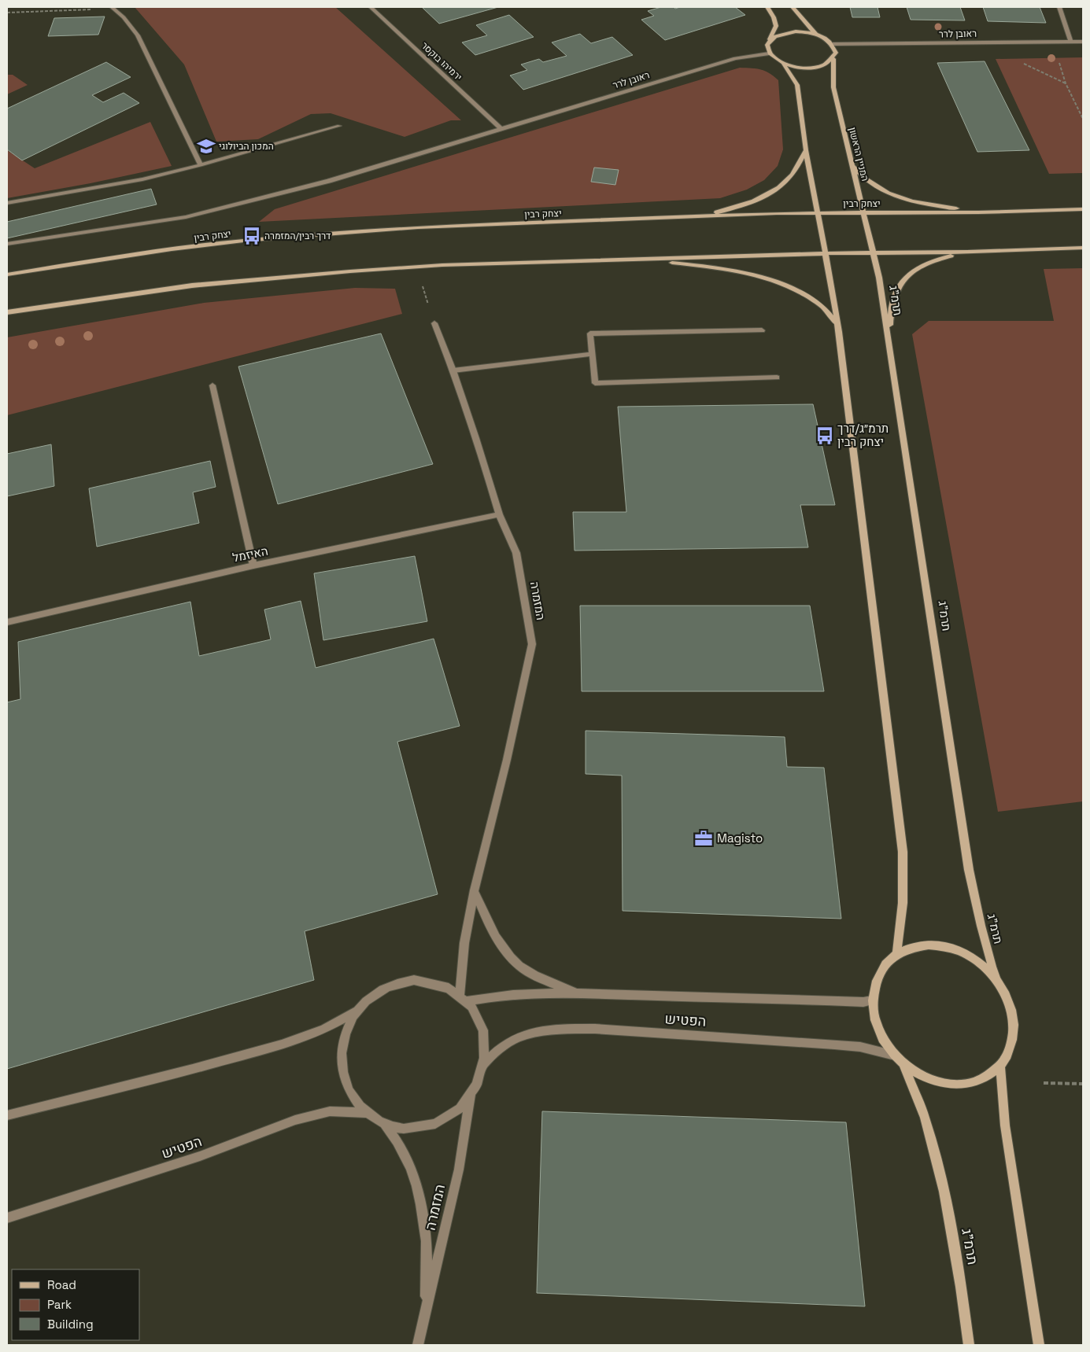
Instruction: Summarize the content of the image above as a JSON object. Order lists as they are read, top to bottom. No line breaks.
{"streets":{"main road":["המניין הראשון","יצחק רבין","תרמ\"ג"],"street":["ראובן לרר","ירמיהו בוקסר","האיזמל","המזמרה","הפטיש"]},"crossings":[["ראובן לרר","ירמיהו בוקסר"],["ראובן לרר","המניין הראשון"],["המניין הראשון","יצחק רבין"],["המניין הראשון","תרמ\"ג"],["תרמ\"ג","הפטיש"],["האיזמל","המזמרה"]],"places":{"school or university":["המכון הביולוגי"],"bus stop":["דרך רבין/המזמרה","תרמ״ג/דרך יצחק רבין"],"office":["Magisto"]},"legend":["Road","Park","Building"]}
